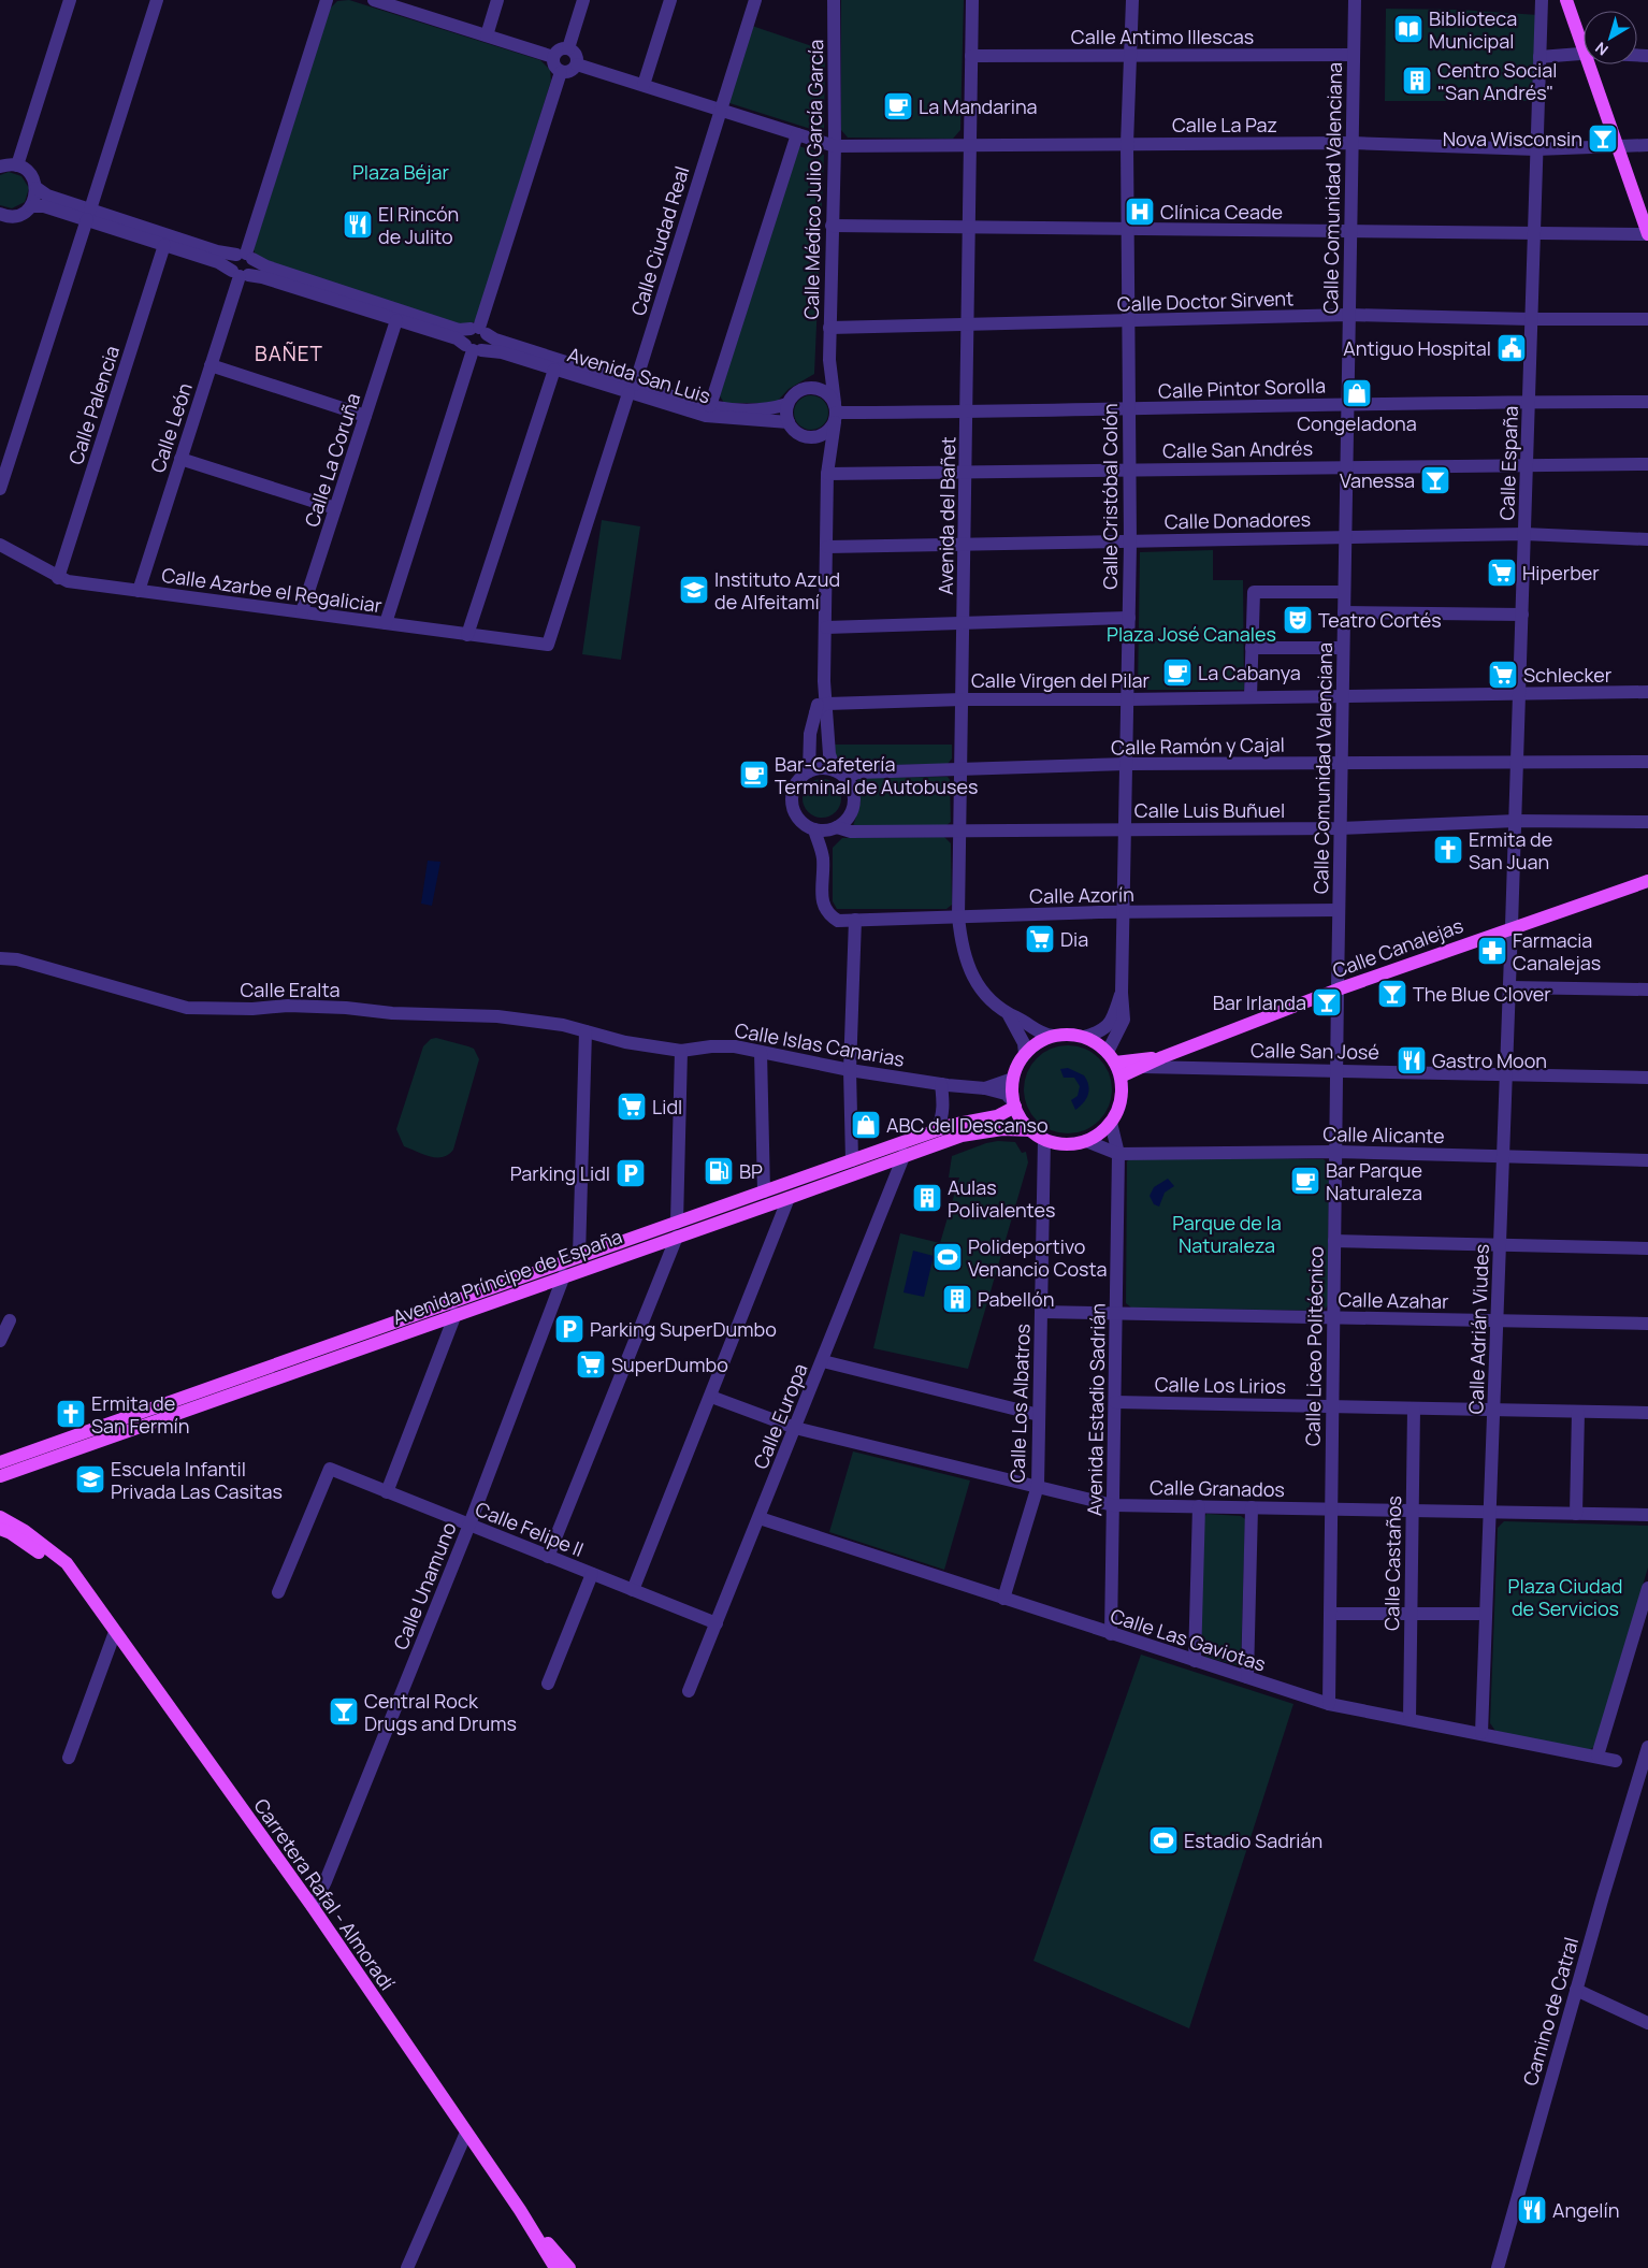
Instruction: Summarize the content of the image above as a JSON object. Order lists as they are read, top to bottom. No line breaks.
{"streets":{"main road":["Calle Canalejas","Avenida Príncipe de España","Carretera Rafal - Almoradí"],"street":["Calle Antimo Illescas","Calle La Paz","Calle Médico Julio García García","Calle Comunidad Valenciana","Calle Ciudad Real","Calle Doctor Sirvent","Avenida San Luis","Calle Pintor Sorolla","Calle Palencia","Calle León","Calle San Andrés","Calle La Coruña","Calle España","Calle Cristóbal Colón","Avenida del Bañet","Calle Donadores","Calle Azarbe el Regaliciar","Calle Virgen del Pilar","Calle Ramón y Cajal","Calle Luis Buñuel","Calle Azorín","Calle Eralta","Calle Islas Canarias","Calle San José","Calle Alicante","Calle Azahar","Calle Adrián Viudes","Calle Liceo Politécnico","Calle Los Lirios","Calle Los Albatros","Avenida Estadio Sadrián","Calle Europa","Calle Granados","Calle Felipe II","Calle Castaños","Calle Unamuno","Calle Las Gaviotas","Camino de Catral"]},"crossings":[["Calle Antimo Illescas","Calle Comunidad Valenciana"],["Calle Antimo Illescas","Calle Cristóbal Colón"],["Calle Antimo Illescas","Avenida del Bañet"],["Calle La Paz","Calle Médico Julio García García"],["Calle La Paz","Calle Comunidad Valenciana"],["Calle La Paz","Calle Ciudad Real"],["Calle La Paz","Calle España"],["Calle La Paz","Calle Cristóbal Colón"],["Calle La Paz","Avenida del Bañet"],["Calle Médico Julio García García","Calle Doctor Sirvent"],["Calle Médico Julio García García","Avenida San Luis"],["Calle Médico Julio García García","Calle Pintor Sorolla"],["Calle Médico Julio García García","Calle San Andrés"],["Calle Médico Julio García García","Calle Donadores"],["Calle Médico Julio García García","Calle Virgen del Pilar"],["Calle Médico Julio García García","Calle Ramón y Cajal"],["Calle Médico Julio García García","Calle Luis Buñuel"],["Calle Comunidad Valenciana","Calle Doctor Sirvent"],["Calle Comunidad Valenciana","Calle Pintor Sorolla"],["Calle Comunidad Valenciana","Calle San Andrés"],["Calle Comunidad Valenciana","Calle Donadores"],["Calle Comunidad Valenciana","Calle Virgen del Pilar"],["Calle Comunidad Valenciana","Calle Ramón y Cajal"],["Calle Comunidad Valenciana","Calle Luis Buñuel"],["Calle Comunidad Valenciana","Calle Azorín"],["Calle Comunidad Valenciana","Calle Canalejas"],["Calle Comunidad Valenciana","Calle Liceo Politécnico"],["Calle Ciudad Real","Avenida San Luis"],["Calle Ciudad Real","Calle Azarbe el Regaliciar"],["Calle Doctor Sirvent","Calle España"],["Calle Doctor Sirvent","Calle Cristóbal Colón"],["Calle Doctor Sirvent","Avenida del Bañet"],["Avenida San Luis","Calle Pintor Sorolla"],["Avenida San Luis","Calle Palencia"],["Avenida San Luis","Calle León"],["Avenida San Luis","Calle La Coruña"],["Calle Pintor Sorolla","Calle España"],["Calle Pintor Sorolla","Calle Cristóbal Colón"],["Calle Pintor Sorolla","Avenida del Bañet"],["Calle Palencia","Calle Azarbe el Regaliciar"],["Calle León","Calle Azarbe el Regaliciar"],["Calle San Andrés","Calle España"],["Calle San Andrés","Calle Cristóbal Colón"],["Calle San Andrés","Avenida del Bañet"],["Calle La Coruña","Calle Azarbe el Regaliciar"],["Calle España","Calle Donadores"],["Calle España","Calle Virgen del Pilar"],["Calle España","Calle Ramón y Cajal"],["Calle España","Calle Luis Buñuel"],["Calle España","Calle Canalejas"],["Calle España","Calle Adrián Viudes"],["Calle Cristóbal Colón","Avenida del Bañet"],["Calle Cristóbal Colón","Calle Donadores"],["Calle Cristóbal Colón","Calle Virgen del Pilar"],["Calle Cristóbal Colón","Calle Ramón y Cajal"],["Calle Cristóbal Colón","Calle Luis Buñuel"],["Calle Cristóbal Colón","Calle Azorín"],["Calle Cristóbal Colón","Calle Canalejas"],["Calle Cristóbal Colón","Calle Islas Canarias"],["Calle Cristóbal Colón","Avenida Príncipe de España"],["Calle Cristóbal Colón","Calle Los Albatros"],["Calle Cristóbal Colón","Avenida Estadio Sadrián"],["Avenida del Bañet","Calle Donadores"],["Avenida del Bañet","Calle Virgen del Pilar"],["Avenida del Bañet","Calle Ramón y Cajal"],["Avenida del Bañet","Calle Luis Buñuel"],["Avenida del Bañet","Calle Azorín"],["Avenida del Bañet","Calle Canalejas"],["Avenida del Bañet","Calle Islas Canarias"],["Avenida del Bañet","Avenida Príncipe de España"],["Avenida del Bañet","Calle Los Albatros"],["Avenida del Bañet","Avenida Estadio Sadrián"],["Calle Ramón y Cajal","Calle Luis Buñuel"],["Calle Canalejas","Calle Islas Canarias"],["Calle Canalejas","Calle San José"],["Calle Canalejas","Avenida Príncipe de España"],["Calle Canalejas","Calle Adrián Viudes"],["Calle Canalejas","Calle Liceo Politécnico"],["Calle Canalejas","Calle Los Albatros"],["Calle Canalejas","Avenida Estadio Sadrián"],["Calle Eralta","Calle Islas Canarias"],["Calle Islas Canarias","Avenida Príncipe de España"],["Calle Islas Canarias","Calle Los Albatros"],["Calle Islas Canarias","Avenida Estadio Sadrián"],["Calle San José","Calle Adrián Viudes"],["Calle San José","Calle Liceo Politécnico"],["Calle Alicante","Calle Adrián Viudes"],["Calle Alicante","Calle Liceo Politécnico"],["Calle Alicante","Avenida Estadio Sadrián"],["Avenida Príncipe de España","Calle Los Albatros"],["Avenida Príncipe de España","Avenida Estadio Sadrián"],["Avenida Príncipe de España","Calle Europa"],["Avenida Príncipe de España","Calle Unamuno"],["Calle Azahar","Calle Adrián Viudes"],["Calle Azahar","Calle Liceo Politécnico"],["Calle Azahar","Calle Los Albatros"],["Calle Azahar","Avenida Estadio Sadrián"],["Calle Adrián Viudes","Calle Los Lirios"],["Calle Adrián Viudes","Calle Granados"],["Calle Adrián Viudes","Calle Las Gaviotas"],["Calle Liceo Politécnico","Calle Los Lirios"],["Calle Liceo Politécnico","Calle Granados"],["Calle Liceo Politécnico","Calle Las Gaviotas"],["Calle Los Lirios","Avenida Estadio Sadrián"],["Calle Los Lirios","Calle Castaños"],["Calle Los Albatros","Avenida Estadio Sadrián"],["Calle Los Albatros","Calle Granados"],["Calle Los Albatros","Calle Las Gaviotas"],["Avenida Estadio Sadrián","Calle Granados"],["Avenida Estadio Sadrián","Calle Las Gaviotas"],["Calle Europa","Calle Granados"],["Calle Europa","Calle Felipe II"],["Calle Europa","Calle Las Gaviotas"],["Calle Granados","Calle Castaños"],["Calle Felipe II","Calle Unamuno"],["Calle Castaños","Calle Las Gaviotas"],["Calle Unamuno","Carretera Rafal - Almoradí"]],"districts":["BAÑET"],"parks":["Plaza Béjar","Plaza José Canales","Parque de la Naturaleza","Plaza Ciudad de Servicios"],"places":{"library":["Biblioteca Municipal"],"building":["Centro Social \"San Andrés\"","Aulas Polivalentes","Pabellón"],"cafe":["La Mandarina","La Cabanya","Bar-Cafetería Terminal de Autobuses","Bar Parque Naturaleza"],"bar":["Nova Wisconsin","Vanessa","The Blue Clover","Bar Irlanda","Central Rock Drugs and Drums"],"hospital":["Clínica Ceade"],"restaurant":["El Rincón de Julito","Gastro Moon","Angelín"],"public building":["Antiguo Hospital"],"shop":["Congeladona","ABC del Descanso"],"supermarket":["Hiperber","Schlecker","Dia","Lidl","SuperDumbo"],"school or university":["Instituto Azud de Alfeitamí","Escuela Infantil Privada Las Casitas"],"theatre":["Teatro Cortés"],"church":["Ermita de San Juan","Ermita de San Fermín"],"pharmacy":["Farmacia Canalejas"],"fuel station":["BP"],"parking":["Parking Lidl","Parking SuperDumbo"],"sports":["Polideportivo Venancio Costa","Estadio Sadrián"]},"north":"bottom left"}
